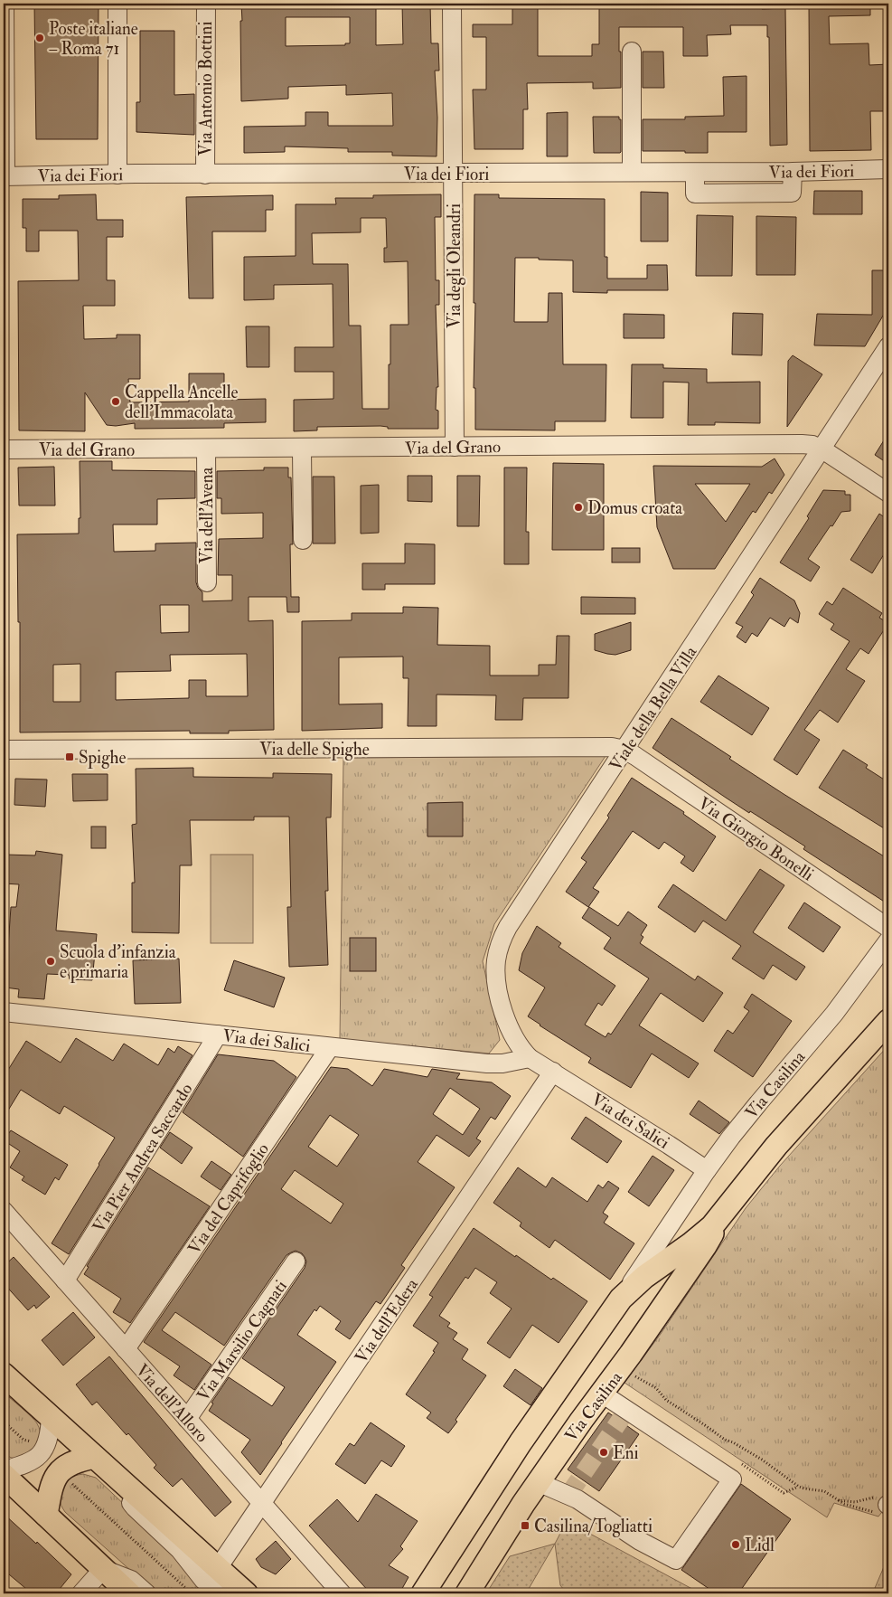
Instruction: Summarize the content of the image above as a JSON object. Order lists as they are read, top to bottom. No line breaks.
{"streets":{"main road":["Via Casilina"],"street":["Via Antonio Bottini","Via dei Fiori","Via degli Oleandri","Via del Grano","Via dell'Avena","Viale della Bella Villa","Via delle Spighe","Via Giorgio Bonelli","Via dei Salici","Via Pier Andrea Saccardo","Via del Caprifoglio","Via dell'Edera","Via Marsilio Cagnati","Via dell'Alloro"]},"crossings":[["Via Antonio Bottini","Via dei Fiori"],["Via dei Fiori","Via degli Oleandri"],["Via degli Oleandri","Via del Grano"],["Via del Grano","Via dell'Avena"],["Via del Grano","Viale della Bella Villa"],["Viale della Bella Villa","Via delle Spighe"],["Viale della Bella Villa","Via Giorgio Bonelli"],["Viale della Bella Villa","Via dei Salici"],["Viale della Bella Villa","Via dell'Edera"],["Via delle Spighe","Via Giorgio Bonelli"],["Via dei Salici","Via Casilina"],["Via dei Salici","Via Pier Andrea Saccardo"],["Via dei Salici","Via del Caprifoglio"],["Via dei Salici","Via dell'Edera"],["Via Pier Andrea Saccardo","Via dell'Alloro"],["Via del Caprifoglio","Via dell'Alloro"],["Via dell'Edera","Via dell'Alloro"],["Via Marsilio Cagnati","Via dell'Alloro"]],"places":{"other":["Poste italiane – Roma 71","Cappella Ancelle dell'Immacolata","Domus croata","Scuola d'infanzia e primaria","Eni","Lidl"],"transit":["Spighe","Casilina/Togliatti"]}}
